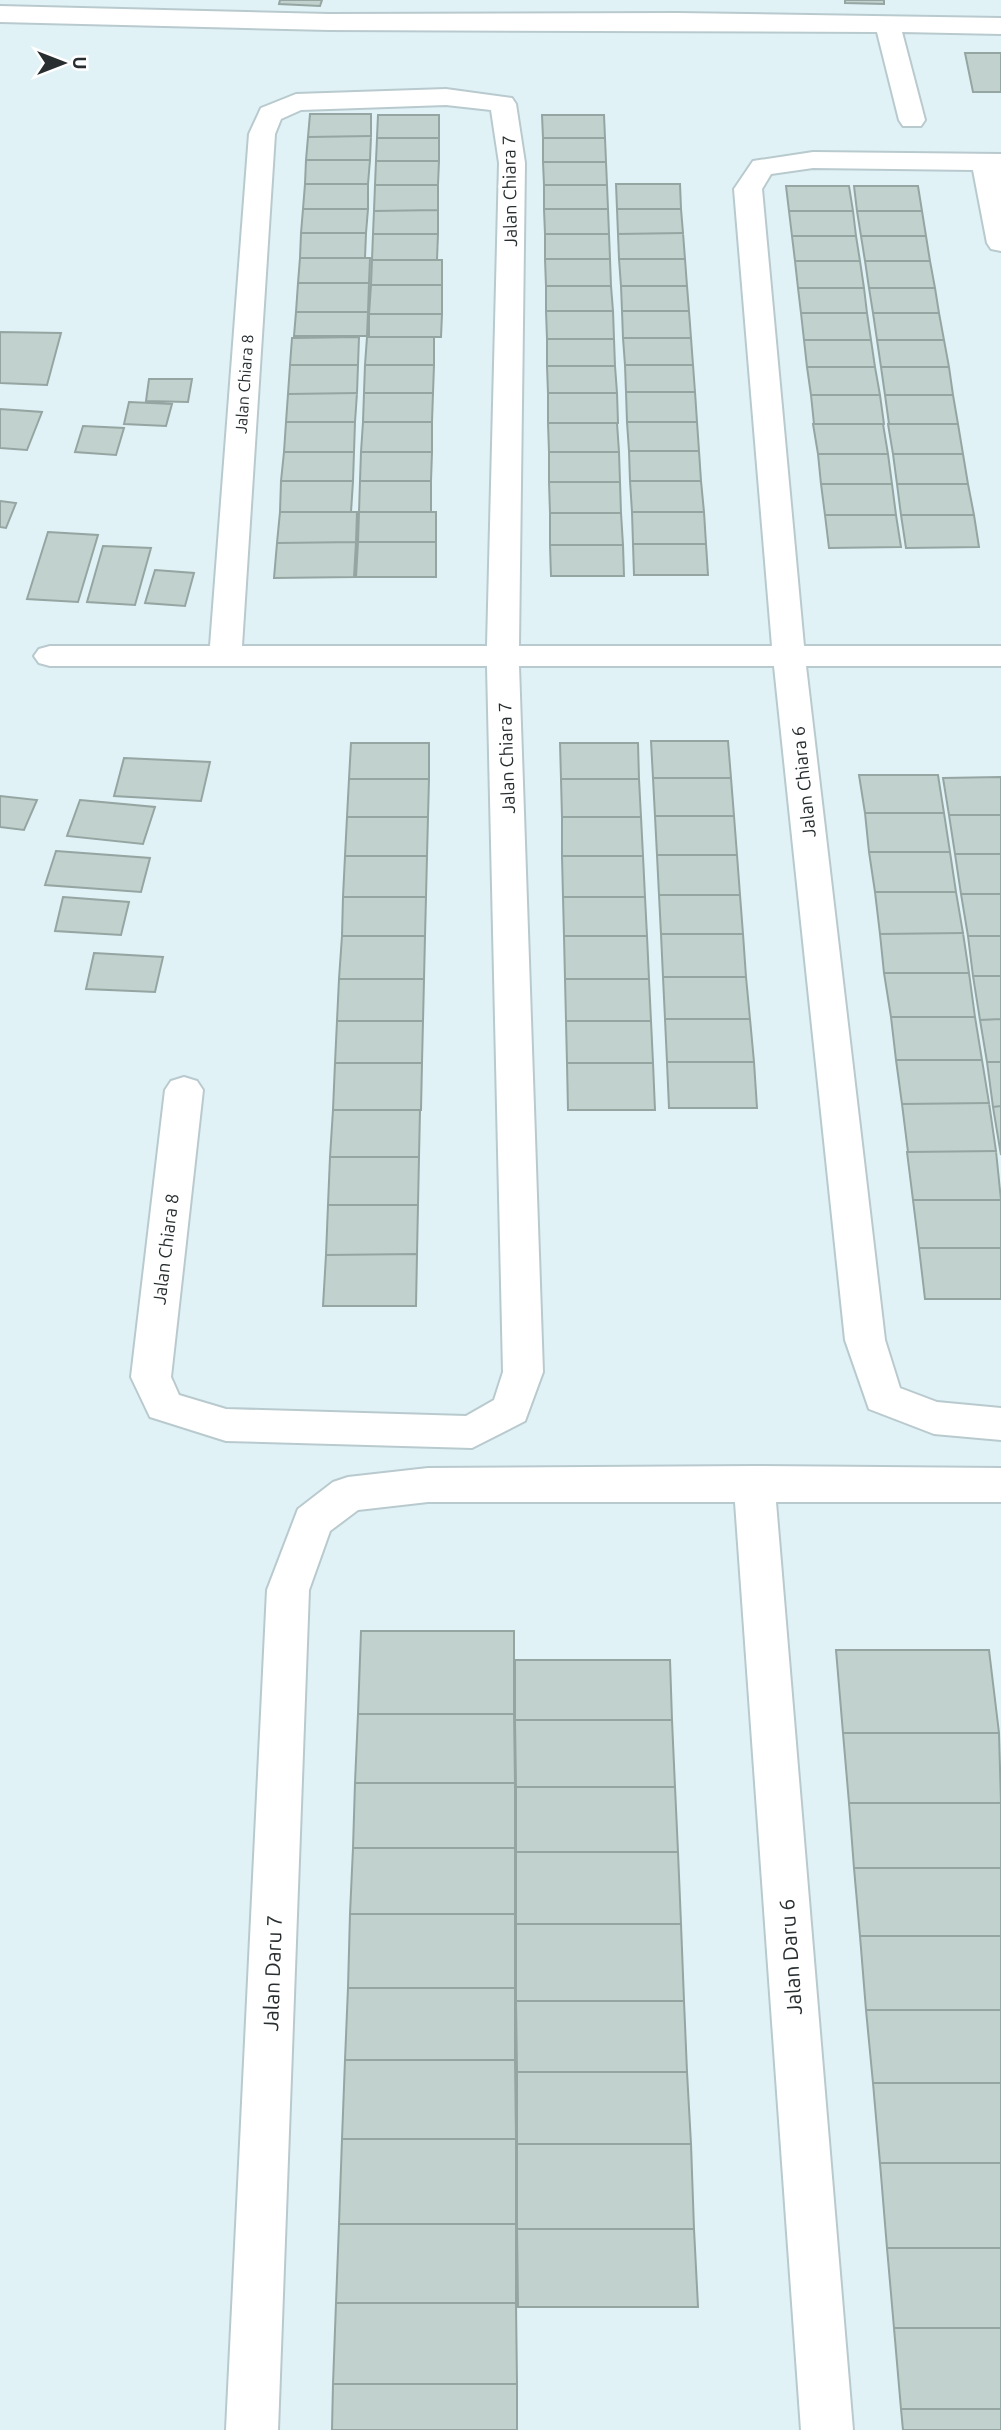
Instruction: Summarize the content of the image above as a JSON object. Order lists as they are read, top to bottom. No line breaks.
{"streets":{"street":["Jalan Chiara 7","Jalan Chiara 8","Jalan Chiara 6","Jalan Daru 6","Jalan Daru 7"]},"crossings":[["Jalan Chiara 7","Jalan Chiara 8"],["Jalan Daru 6","Jalan Daru 7"]],"north":"right"}
